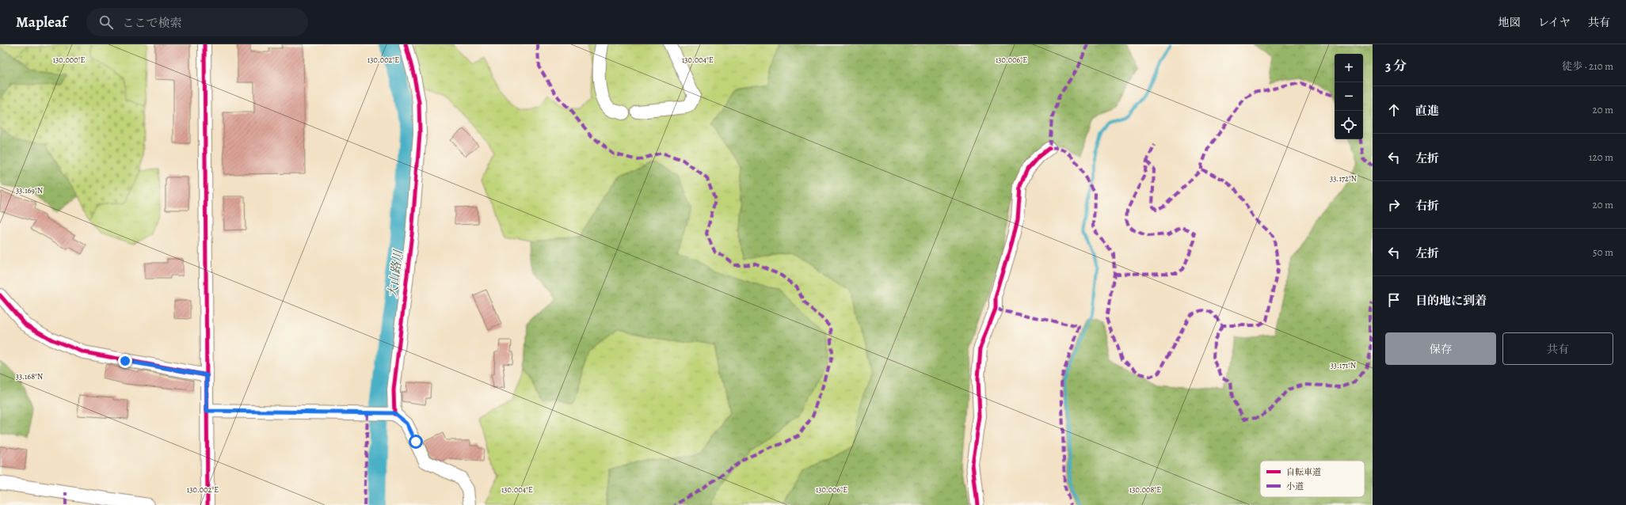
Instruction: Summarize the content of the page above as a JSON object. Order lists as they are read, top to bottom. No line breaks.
{"water":["大山路川"],"legend":["自転車道","小道"],"page":{"header":"Mapleaf","search":"ここで検索","nav":["地図","レイヤ","共有"],"heading":["3 分","徒歩 · 210 m"],"map_buttons":["+","−"],"list":[["直進","20 m"],["左折","120 m"],["右折","20 m"],["左折","50 m"],"目的地に到着"],"buttons":["保存","共有"]},"coordinates":["130.000°E","130.002°E","130.004°E","130.006°E","33.172°N","33.169°N","33.171°N","33.168°N","130.008°E"]}
